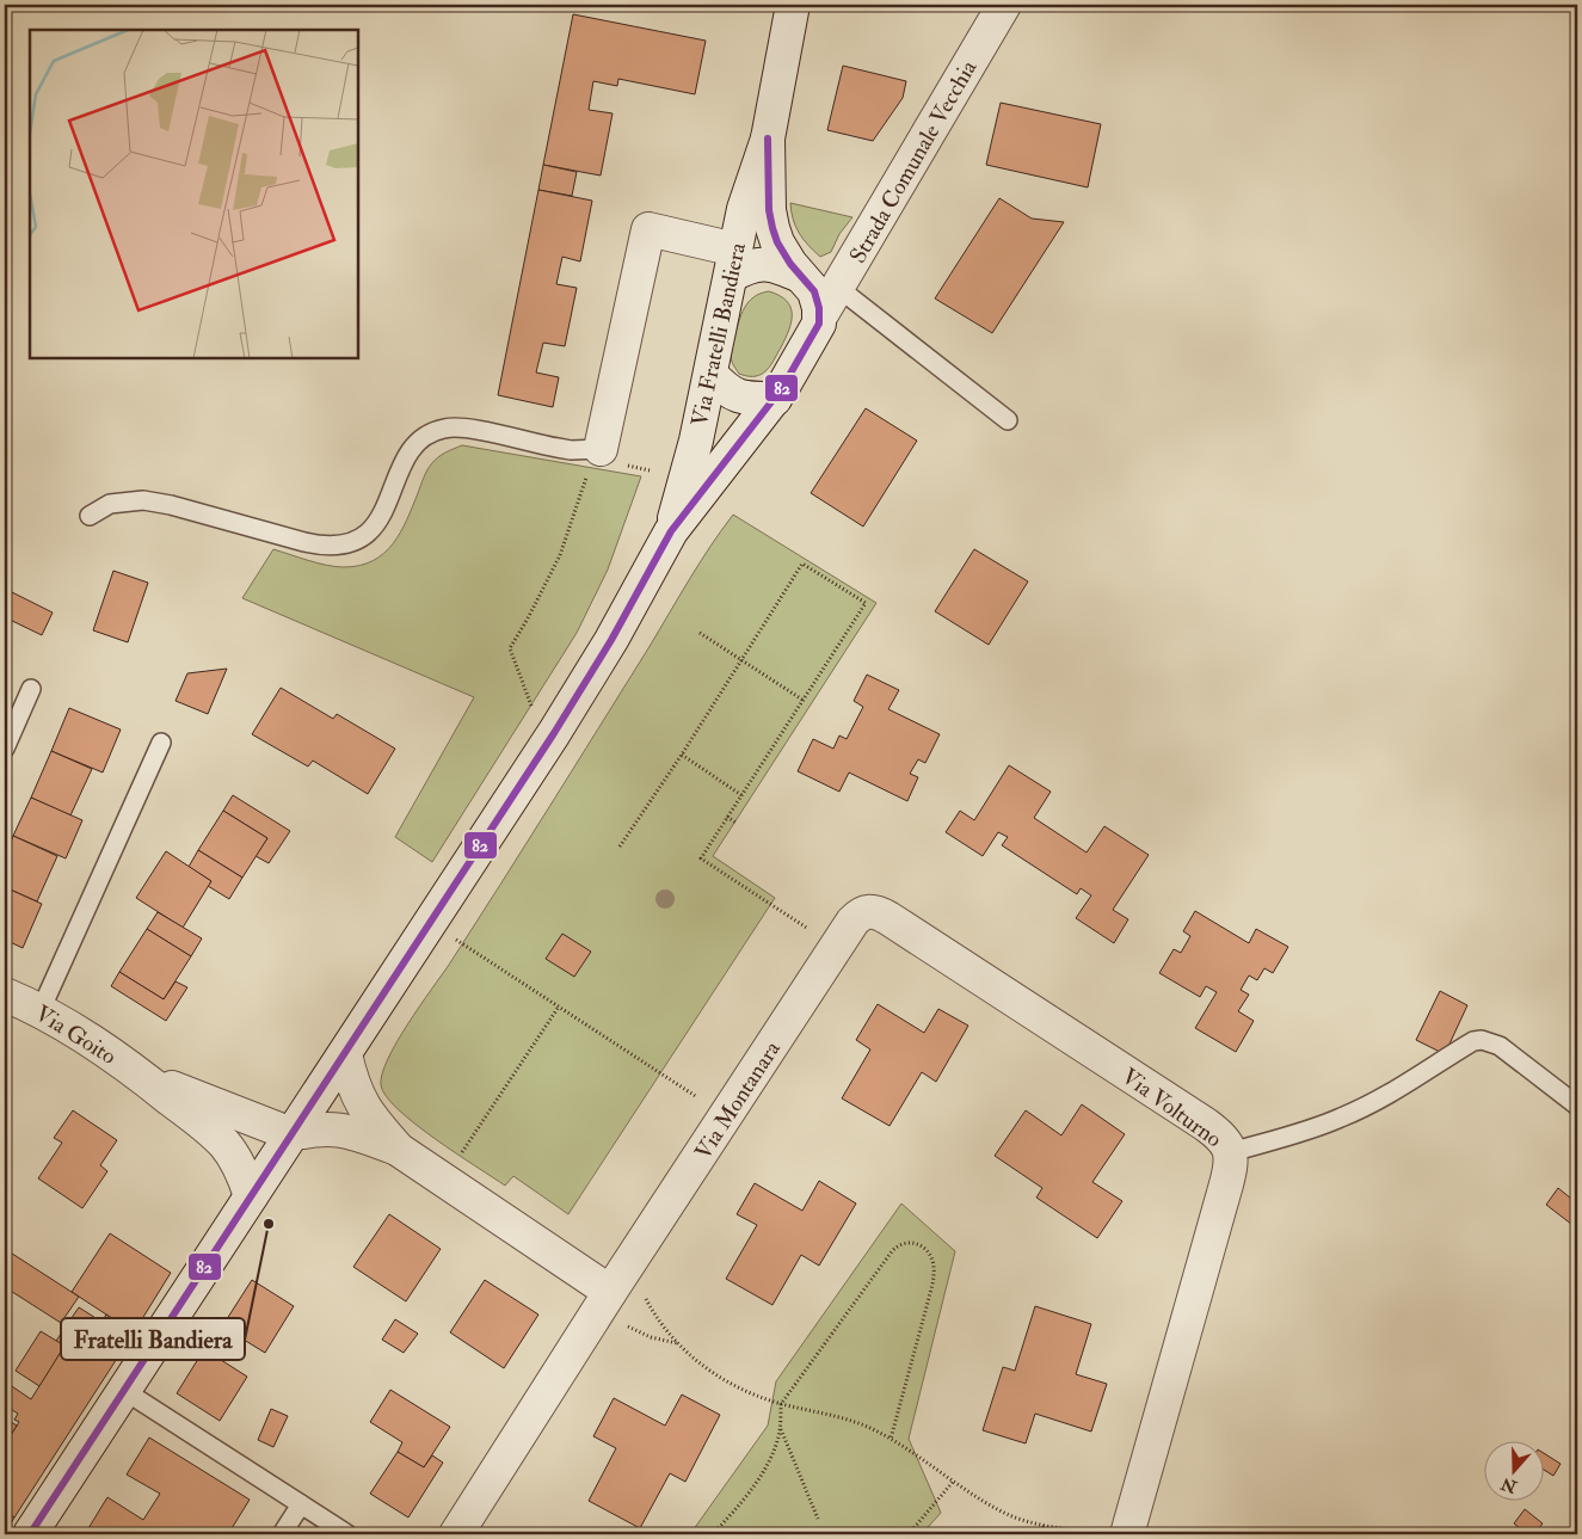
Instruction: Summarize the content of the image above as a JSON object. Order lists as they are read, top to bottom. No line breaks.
{"streets":{"street":["Strada Comunale Vecchia","Via Fratelli Bandiera","Via Goito","Via Montanara","Via Volturno"]},"crossings":[["Strada Comunale Vecchia","Via Fratelli Bandiera"],["Via Fratelli Bandiera","Via Goito"],["Via Montanara","Via Volturno"]],"places":["Fratelli Bandiera"],"lines":["transit line 82"],"north":"bottom"}
